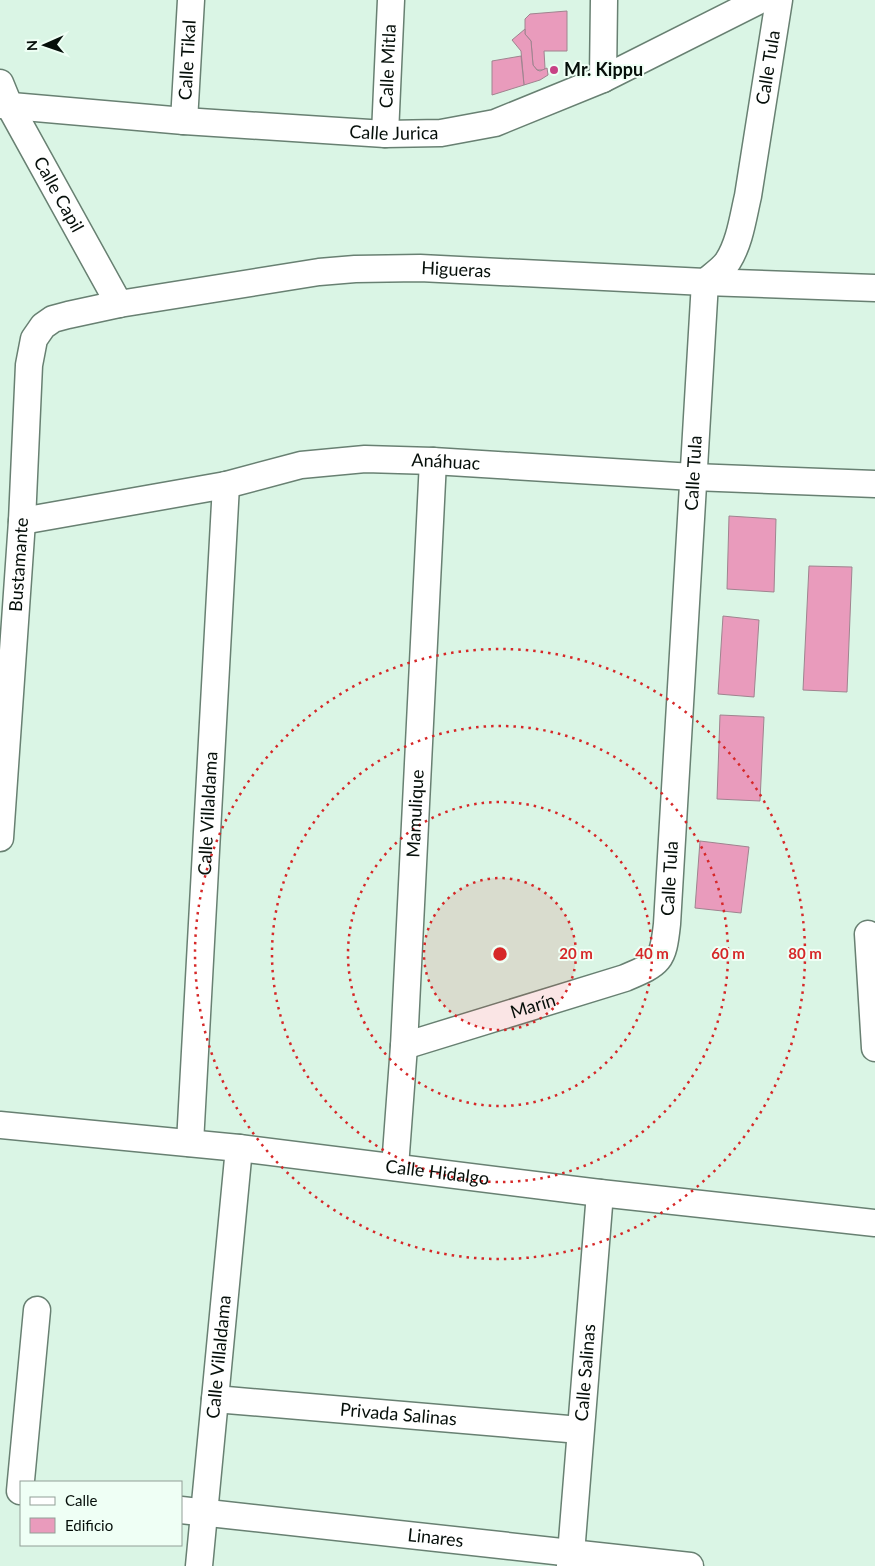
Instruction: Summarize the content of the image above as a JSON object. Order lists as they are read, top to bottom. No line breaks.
{"streets":{"street":["Calle Tikal","Calle Mitla","Calle Tula","Calle Jurica","Calle Capil","Higueras","Anáhuac","Bustamante","Calle Villaldama","Mamulique","Marín","Calle Hidalgo","Calle Salinas","Privada Salinas","Linares"]},"crossings":[["Calle Tikal","Calle Jurica"],["Calle Mitla","Calle Jurica"],["Calle Tula","Higueras"],["Calle Tula","Anáhuac"],["Calle Tula","Marín"],["Calle Jurica","Calle Capil"],["Calle Capil","Higueras"],["Higueras","Bustamante"],["Anáhuac","Bustamante"],["Anáhuac","Calle Villaldama"],["Anáhuac","Mamulique"],["Calle Villaldama","Calle Hidalgo"],["Calle Villaldama","Privada Salinas"],["Calle Villaldama","Linares"],["Mamulique","Marín"],["Mamulique","Calle Hidalgo"],["Calle Hidalgo","Calle Salinas"],["Calle Salinas","Privada Salinas"],["Calle Salinas","Linares"]],"places":["Mr. Kippu"],"legend":["Calle","Edificio"],"north":"left","rings":["20 m","40 m","60 m","80 m"]}
